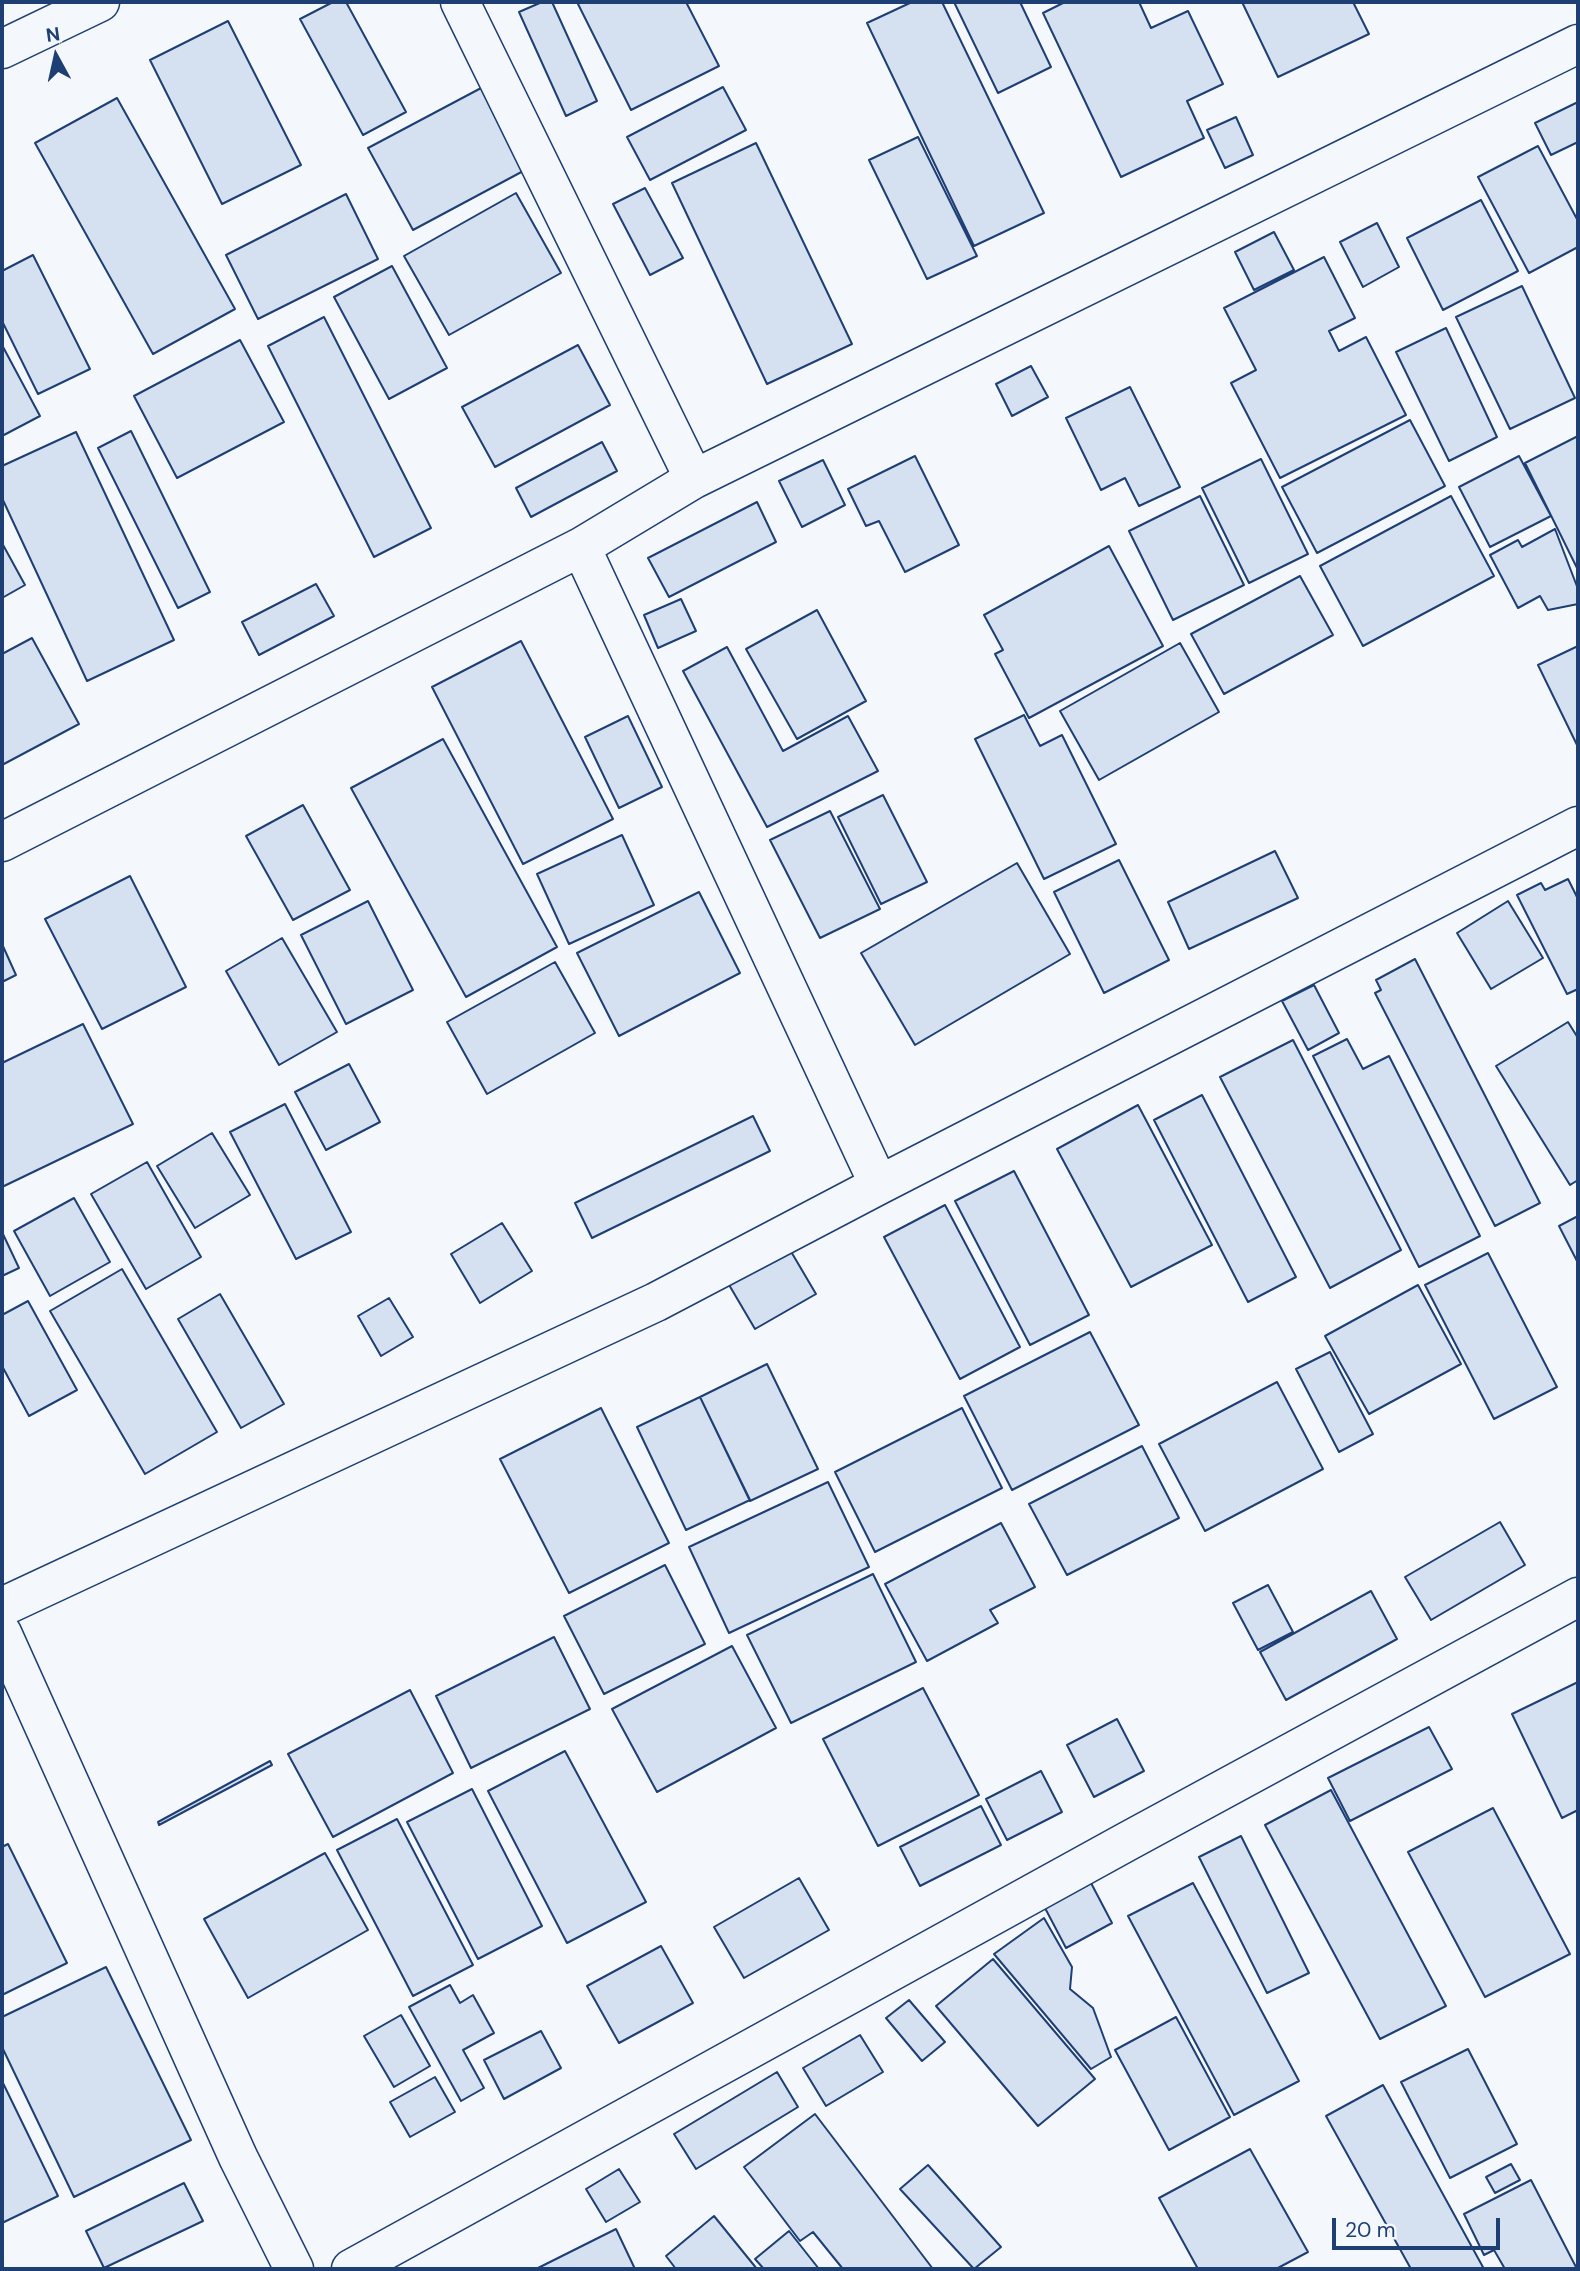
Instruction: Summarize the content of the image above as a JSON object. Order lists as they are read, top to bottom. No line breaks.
{"scale_bar":"20 m","north":"top"}
